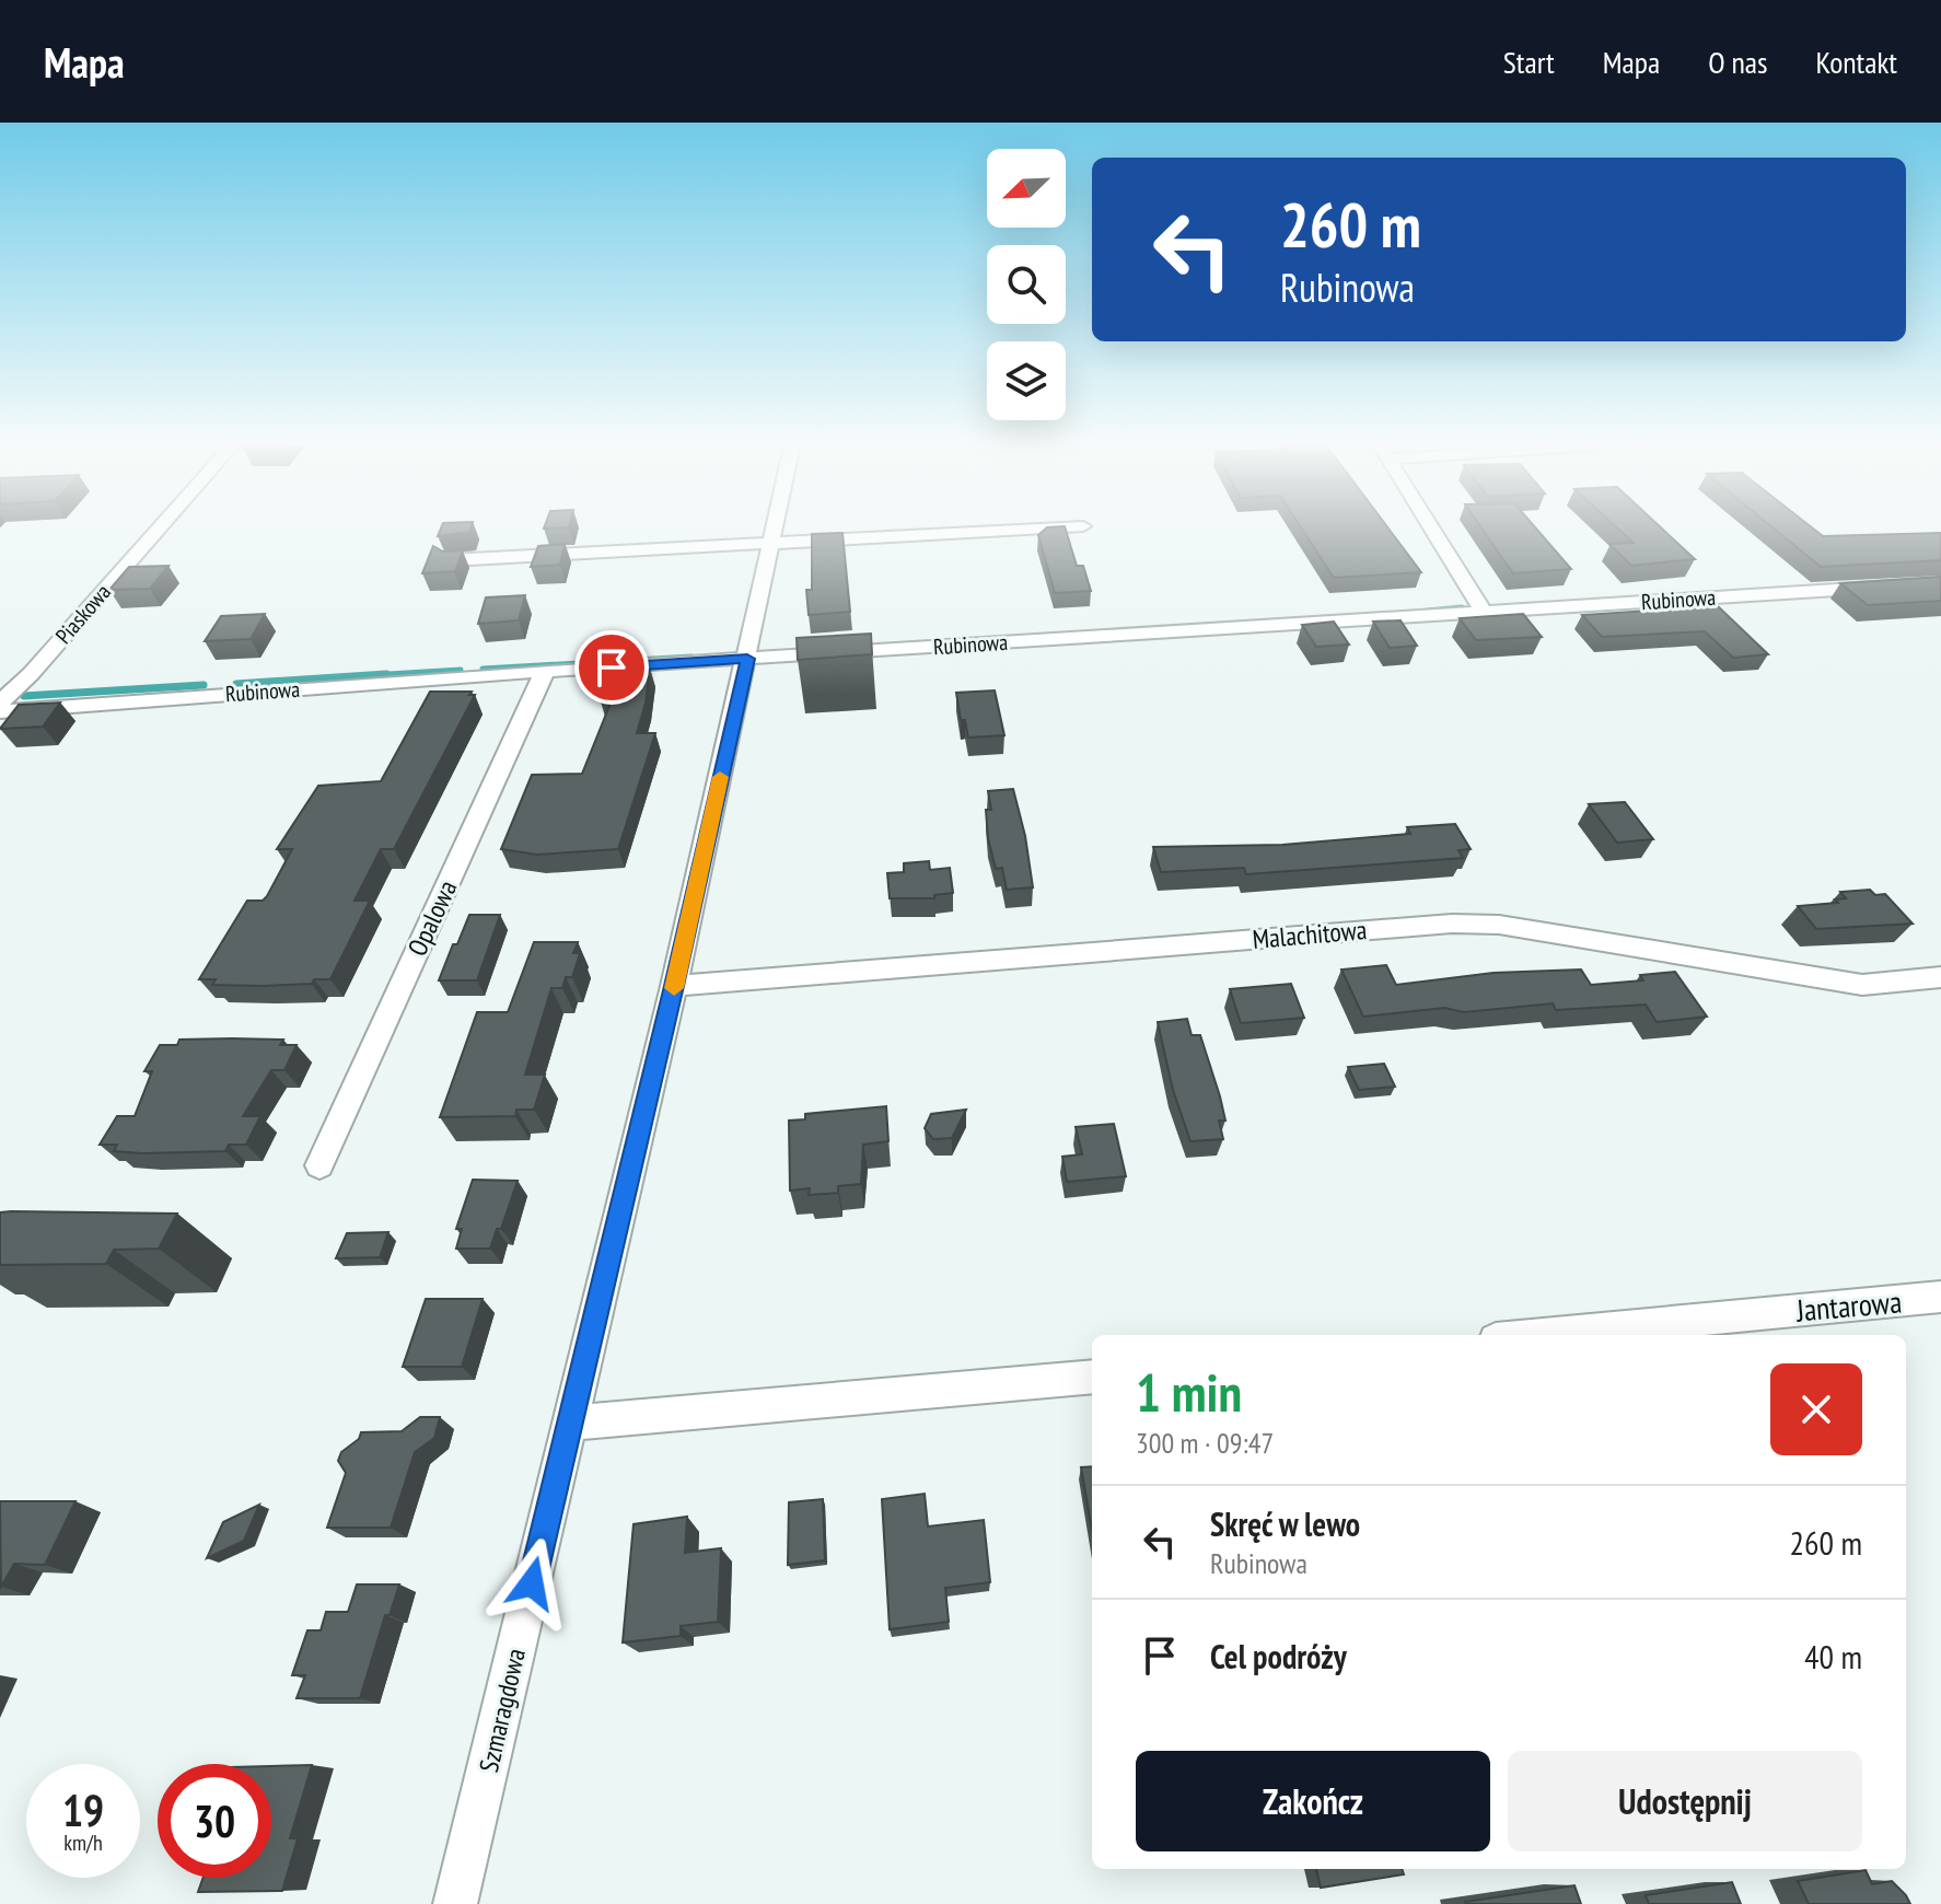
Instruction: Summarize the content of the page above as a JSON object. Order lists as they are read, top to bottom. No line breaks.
{"streets":{"street":["Rubinowa","Piaskowa","Opalowa","Malachitowa","Jantarowa","Szmaragdowa"]},"crossings":[["Rubinowa","Opalowa"],["Rubinowa","Szmaragdowa"],["Malachitowa","Szmaragdowa"]],"north":"bottom left","page":{"header":"Mapa","nav":["Start","Mapa","O nas","Kontakt"],"turn":["260 m","Rubinowa"],"heading":["1 min","300 m · 09:47"],"list":[{"name":"Skręć w lewo","note":"Rubinowa","value":"260 m"},{"name":"Cel podróży","value":"40 m"}],"buttons":["Zakończ","Udostępnij"],"speed":"19 km/h","limit":"30"}}
